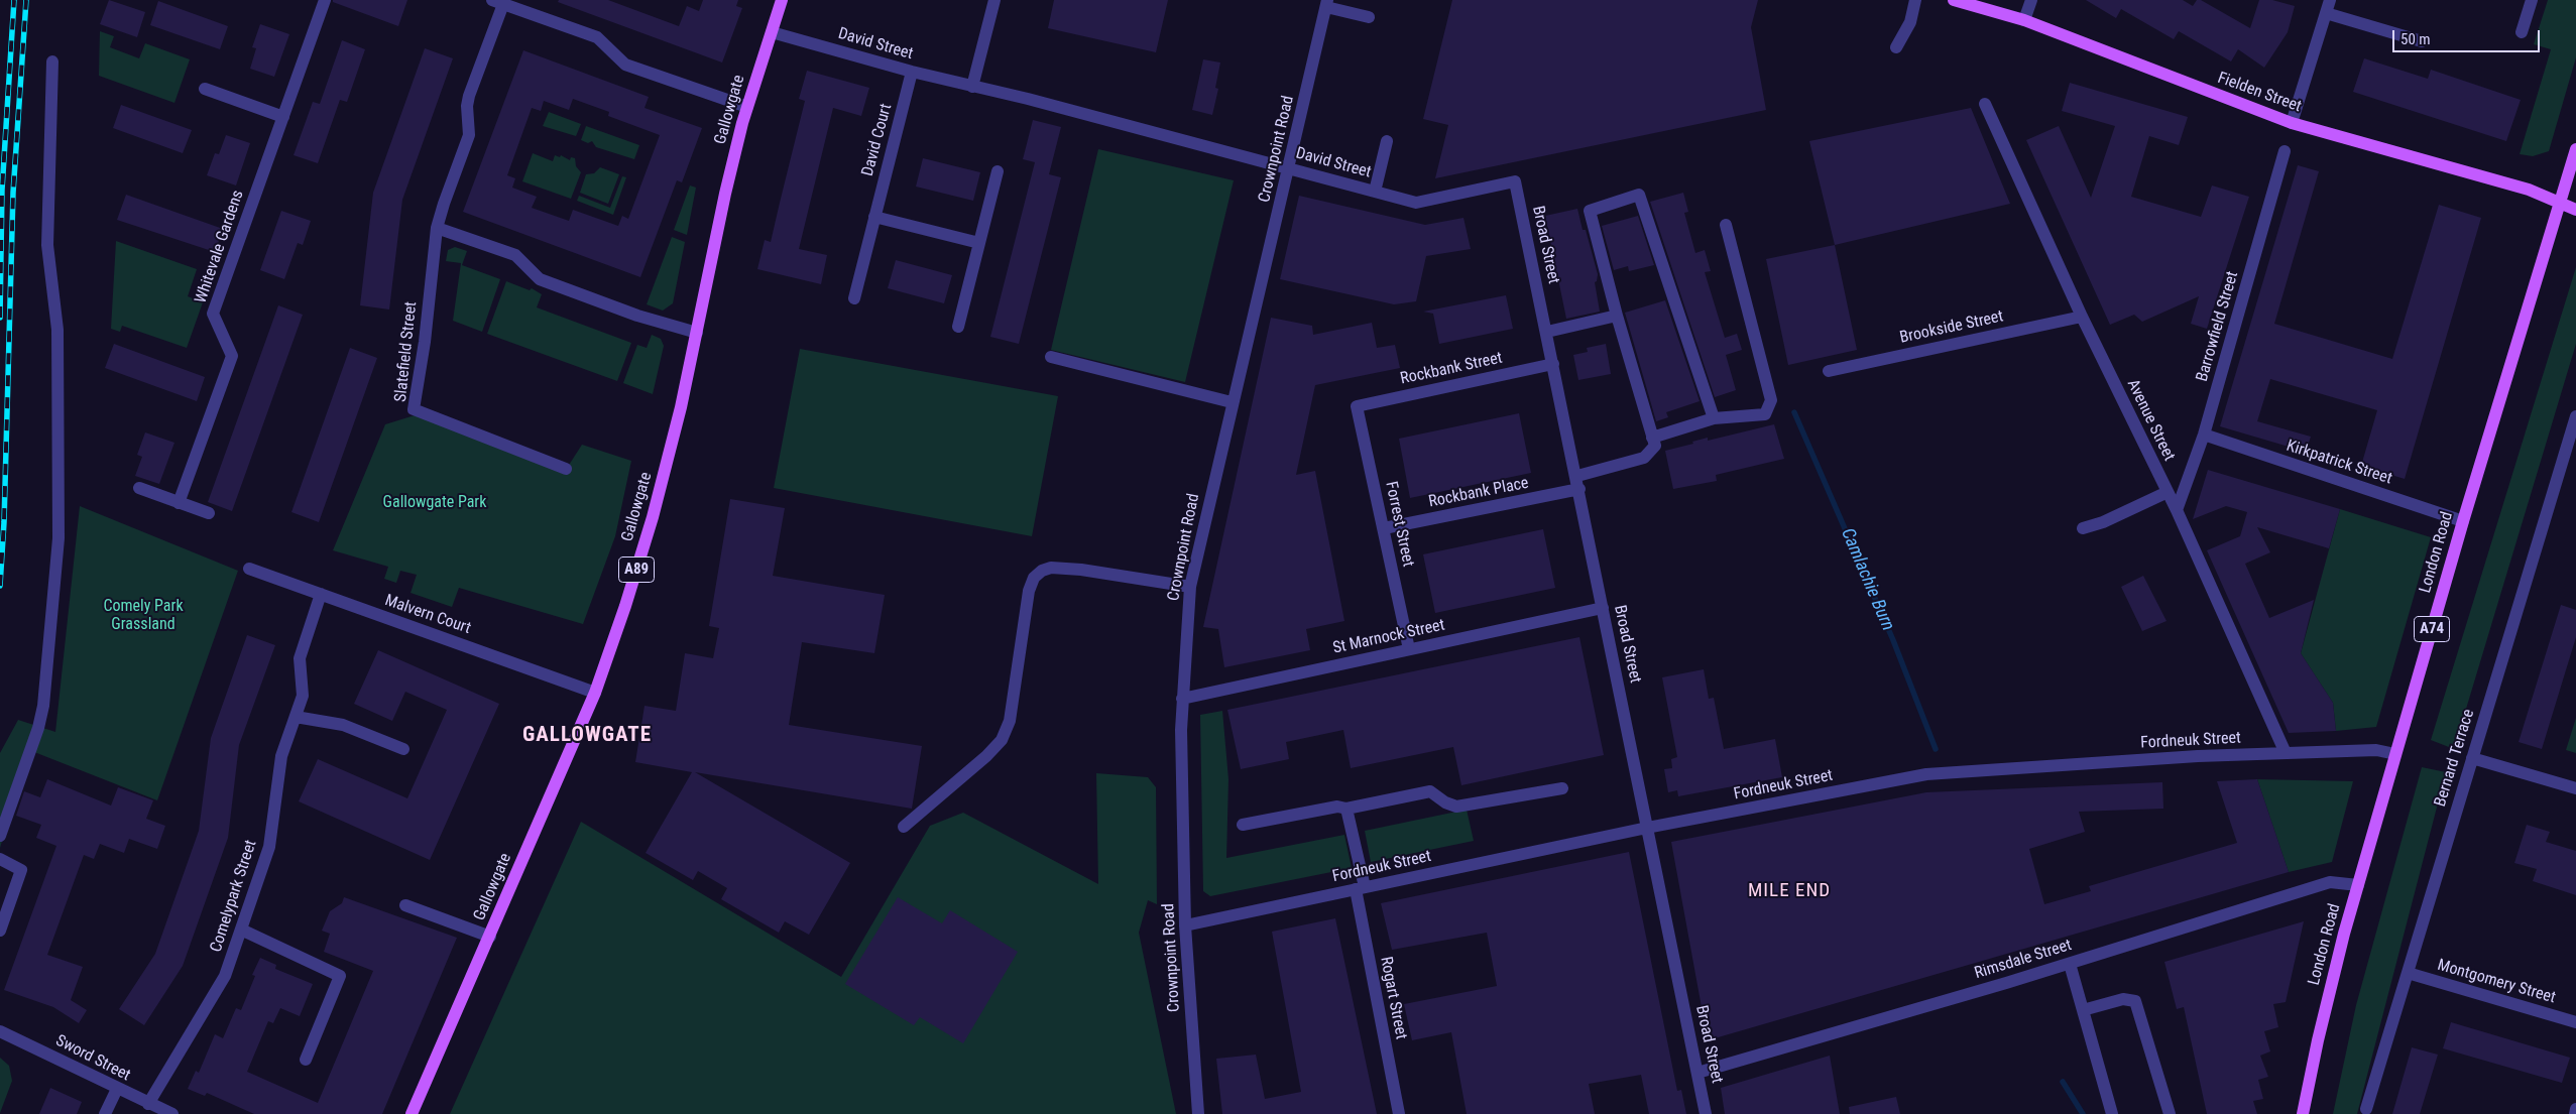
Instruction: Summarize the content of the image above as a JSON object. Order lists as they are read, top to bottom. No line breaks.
{"streets":{"main road":["Fielden Street","Gallowgate","London Road","A89","A74"],"street":["David Street","David Court","Crownpoint Road","Broad Street","Whitevale Gardens","Barrowfield Street","Brookside Street","Slatefield Street","Rockbank Street","Avenue Street","Kirkpatrick Street","Rockbank Place","Forrest Street","Malvern Court","St Marnock Street","Fordneuk Street","Bernard Terrace","Comelypark Street","Rimsdale Street","Montgomery Street","Rogart Street","Sword Street"]},"crossings":[["David Street","Gallowgate"],["David Street","David Court"],["David Street","Crownpoint Road"],["David Street","Broad Street"],["Fielden Street","London Road"],["Gallowgate","Malvern Court"],["Crownpoint Road","St Marnock Street"],["Crownpoint Road","Fordneuk Street"],["Broad Street","Rockbank Street"],["Broad Street","Rockbank Place"],["Broad Street","St Marnock Street"],["Broad Street","Fordneuk Street"],["Broad Street","Rimsdale Street"],["Barrowfield Street","Avenue Street"],["Barrowfield Street","Kirkpatrick Street"],["Brookside Street","Avenue Street"],["Rockbank Street","Forrest Street"],["Avenue Street","Fordneuk Street"],["Kirkpatrick Street","London Road"],["Rockbank Place","Forrest Street"],["Forrest Street","St Marnock Street"],["London Road","Fordneuk Street"],["London Road","Rimsdale Street"],["Malvern Court","Comelypark Street"],["Fordneuk Street","Rogart Street"],["Bernard Terrace","Montgomery Street"],["Comelypark Street","Sword Street"]],"districts":["GALLOWGATE","MILE END"],"water":["Camlachie Burn"],"parks":["Gallowgate Park","Comely Park Grassland"],"scale_bar":"50 m"}
